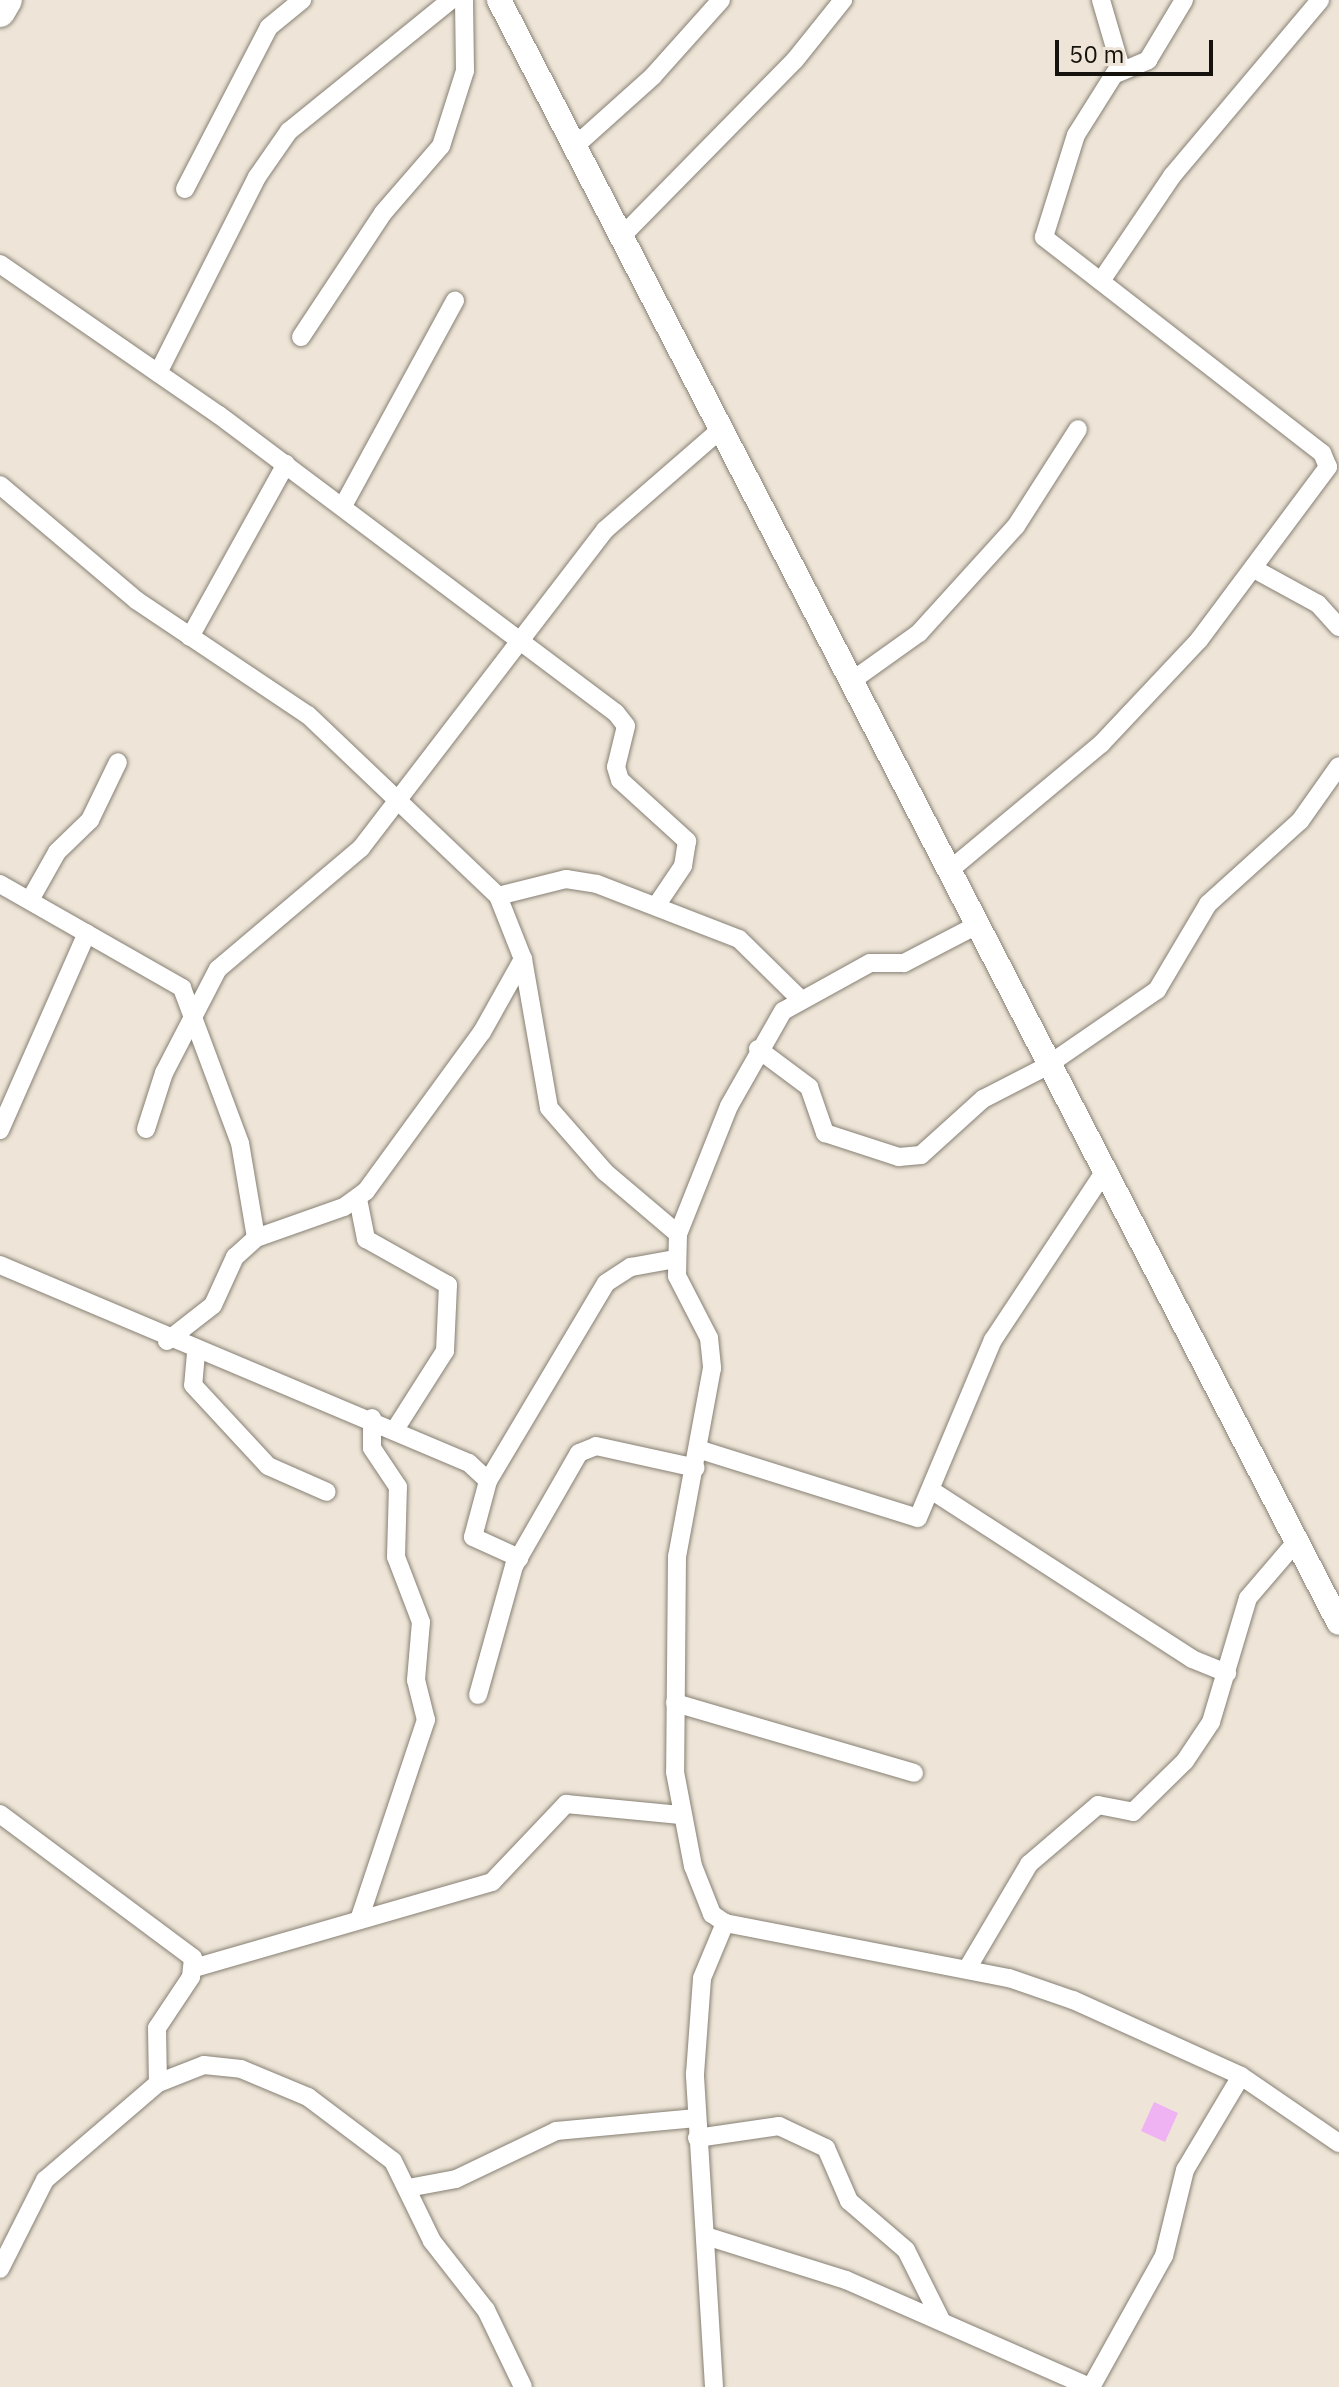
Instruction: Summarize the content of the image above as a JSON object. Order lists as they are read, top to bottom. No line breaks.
{"scale_bar":"50 m"}
